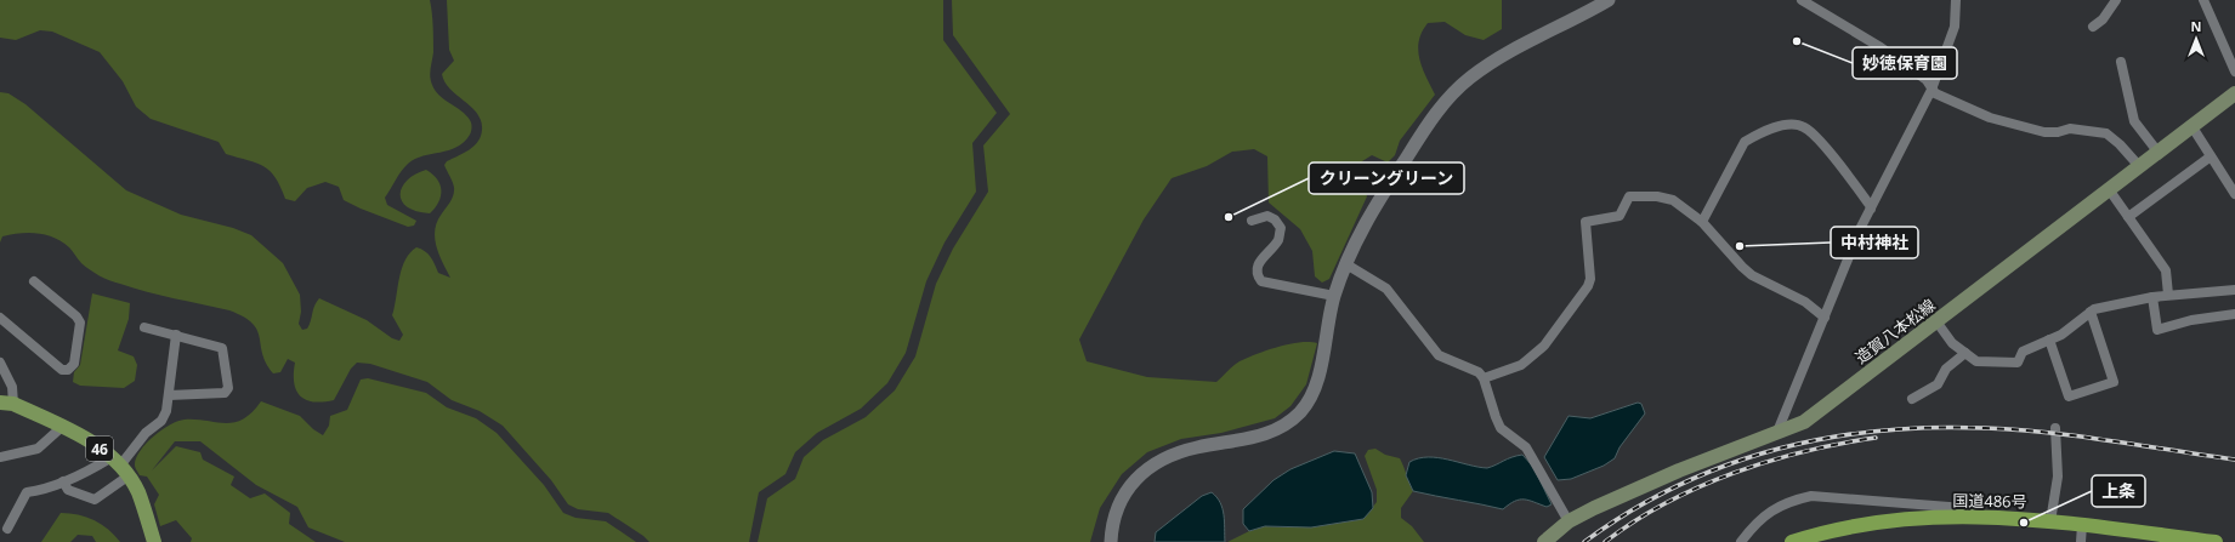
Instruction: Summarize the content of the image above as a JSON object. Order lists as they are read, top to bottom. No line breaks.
{"streets":{"highway":["国道486号"],"main road":["造賀八本松線","46"]},"places":["妙徳保育園","クリーングリーン","中村神社","上条"],"north":"top"}
